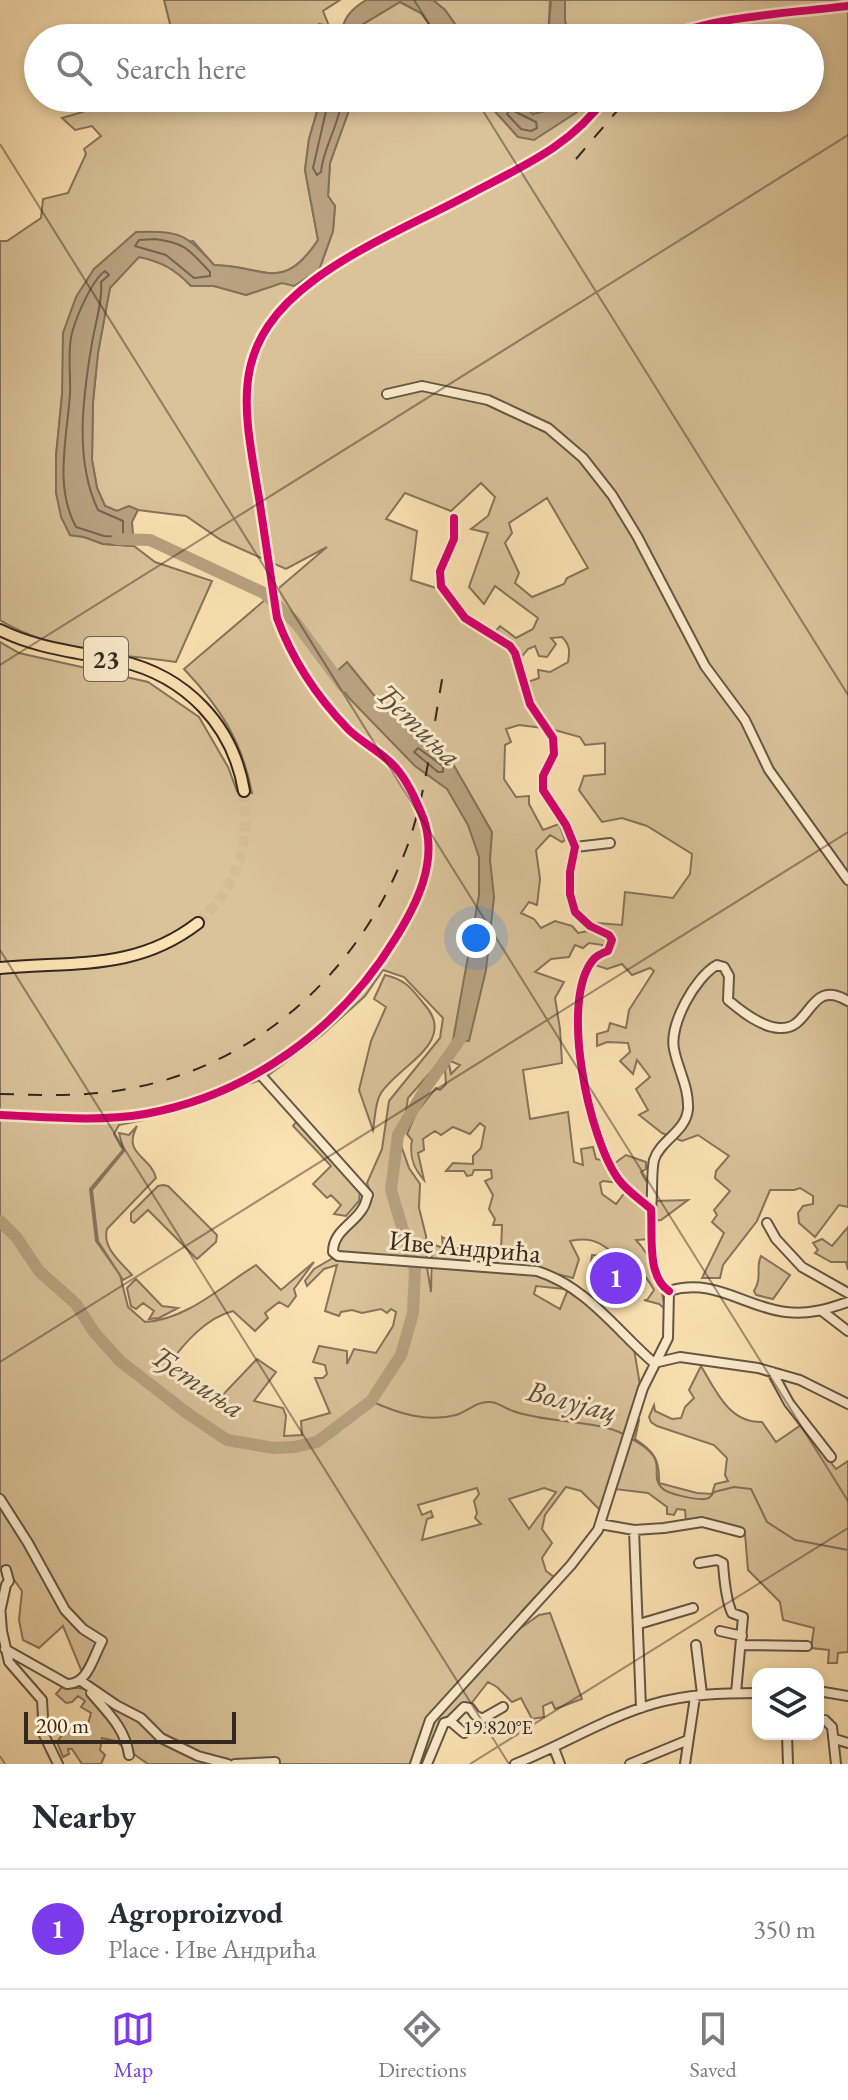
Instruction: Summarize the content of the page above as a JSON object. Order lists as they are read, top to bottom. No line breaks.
{"streets":{"main road":["23"],"street":["Иве Андрића"]},"water":["Ђетиња","Волујац"],"scale_bar":"200 m","page":{"search":"Search here","pins":"1","scale":"200 m","heading":"Nearby","list":[{"mark":"1","name":"Agroproizvod","note":"Place · Иве Андрића","value":"350 m"}],"nav":["Map","Directions","Saved"]},"coordinates":["19.820°E"]}
